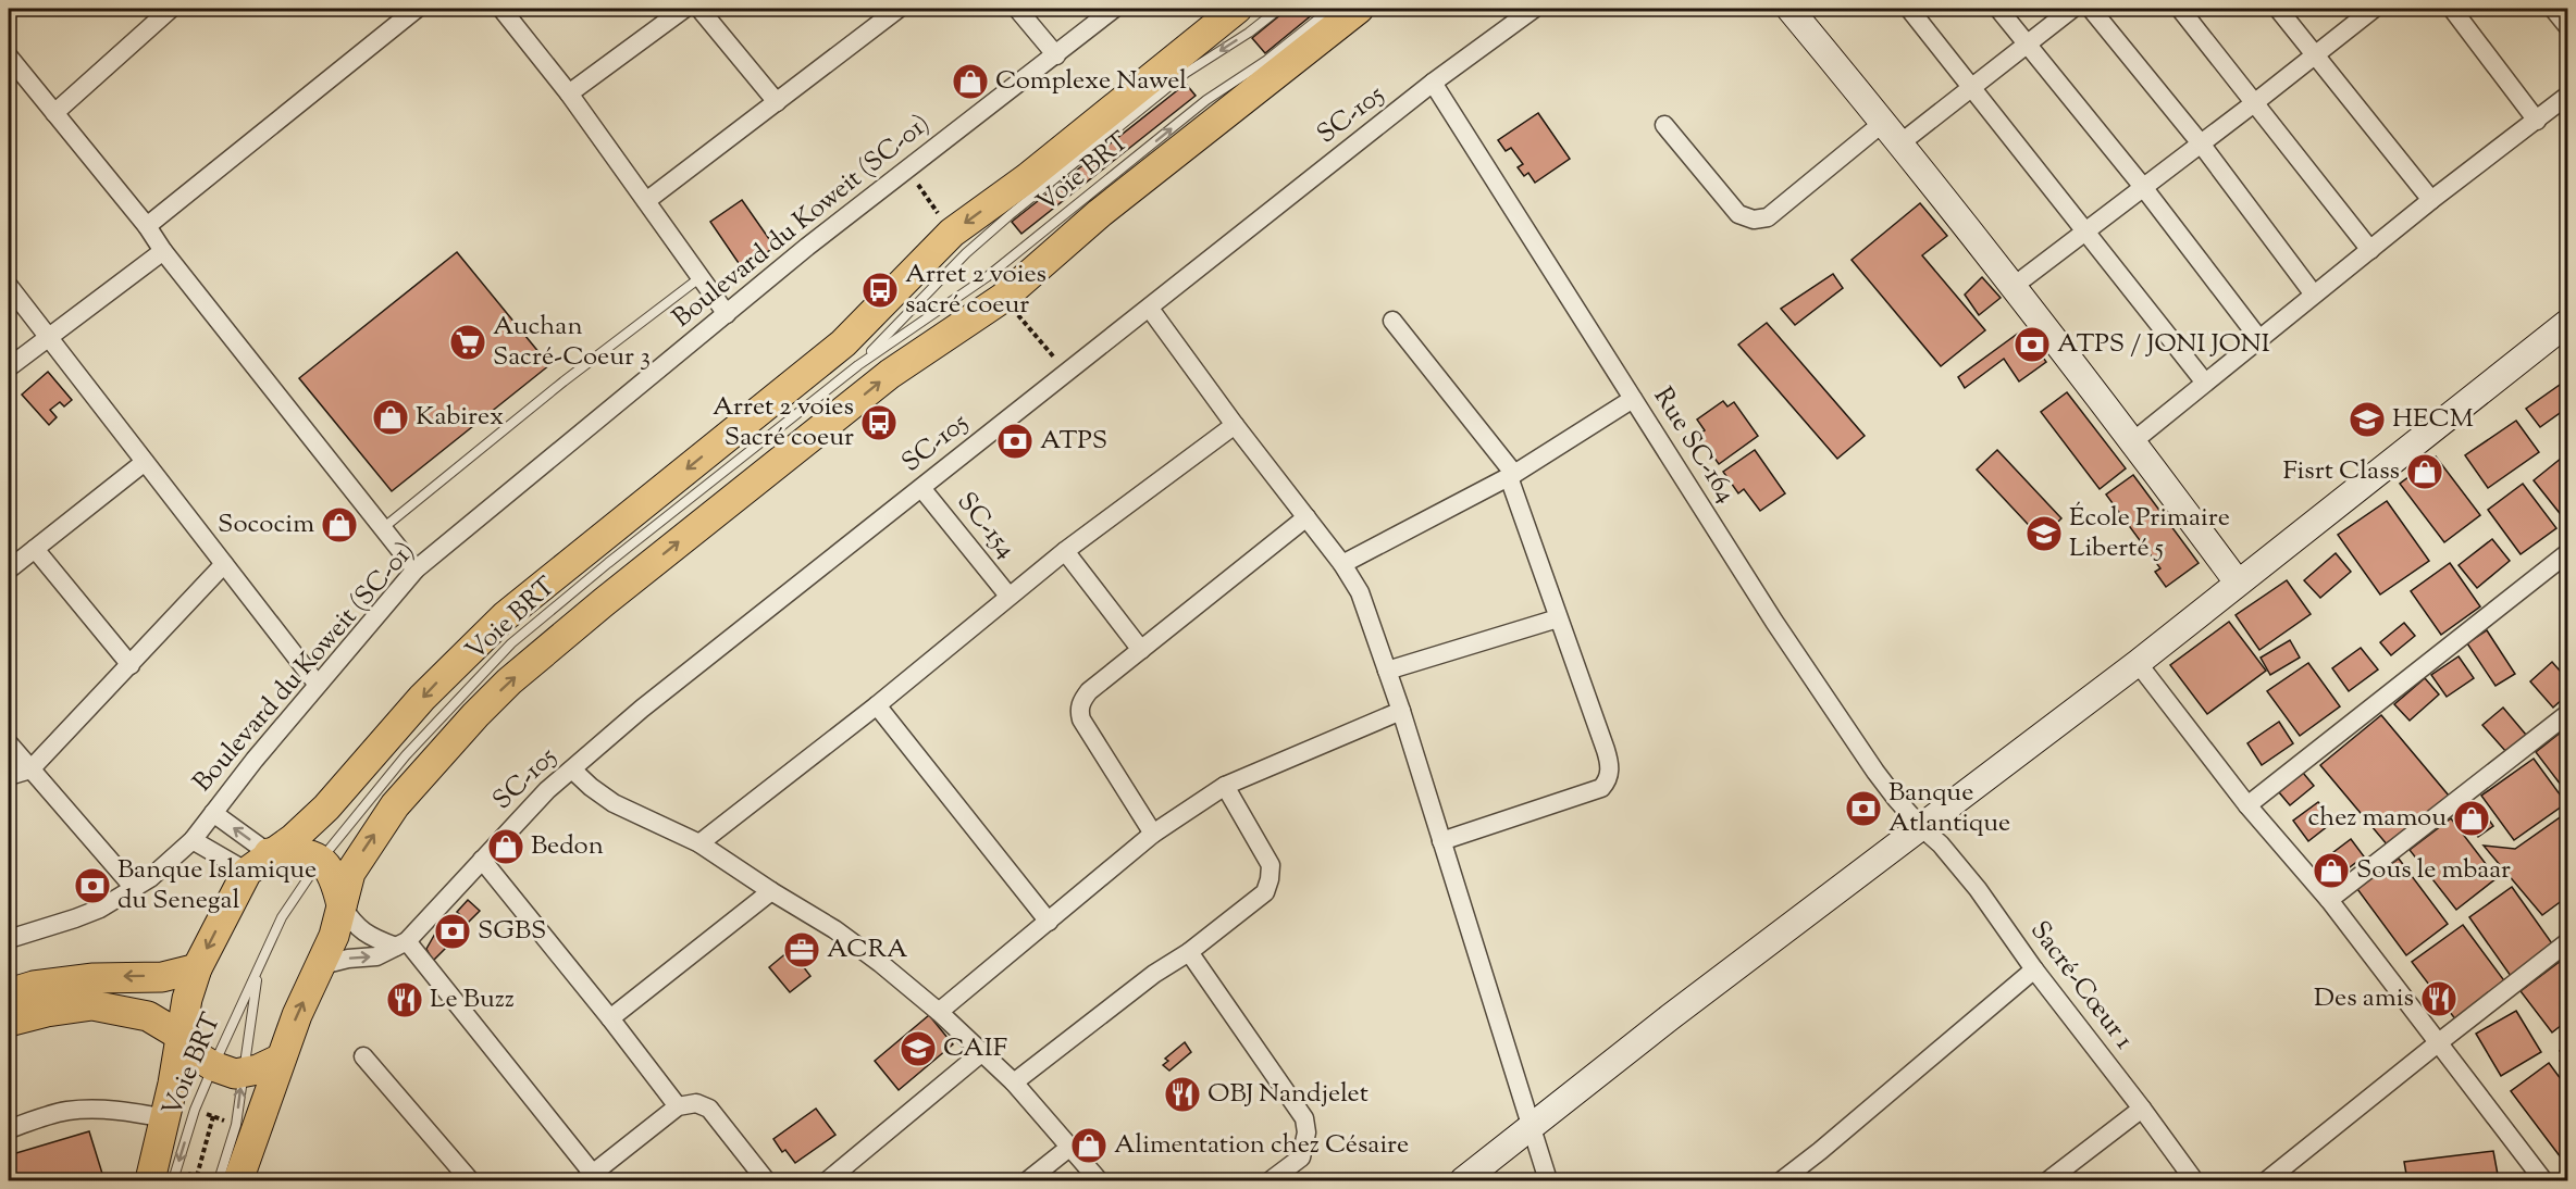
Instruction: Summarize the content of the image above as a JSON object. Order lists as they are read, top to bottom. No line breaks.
{"streets":{"street":["SC-105","Boulevard du Koweit (SC-01)","Rue SC-164","SC-154","Sacré-Cœur 1"],"lane":["Voie BRT"]},"crossings":[["SC-105","Rue SC-164"],["SC-105","SC-154"],["Rue SC-164","Sacré-Cœur 1"]],"places":{"shop":["Complexe Nawel","Kabirex","Fisrt Class","Sococim","chez mamou","Bedon","Sous le mbaar","Alimentation chez Césaire"],"bus stop":["Arret 2 voies sacré coeur","Arret 2 voies Sacré coeur"],"supermarket":["Auchan Sacré-Coeur 3"],"bank":["ATPS / JONI JONI","ATPS","Banque Atlantique","Banque Islamique du Senegal","SGBS"],"school or university":["HECM","École Primaire Liberté 5","CAIF"],"office":["ACRA"],"restaurant":["Des amis","Le Buzz","OBJ Nandjelet"]}}
